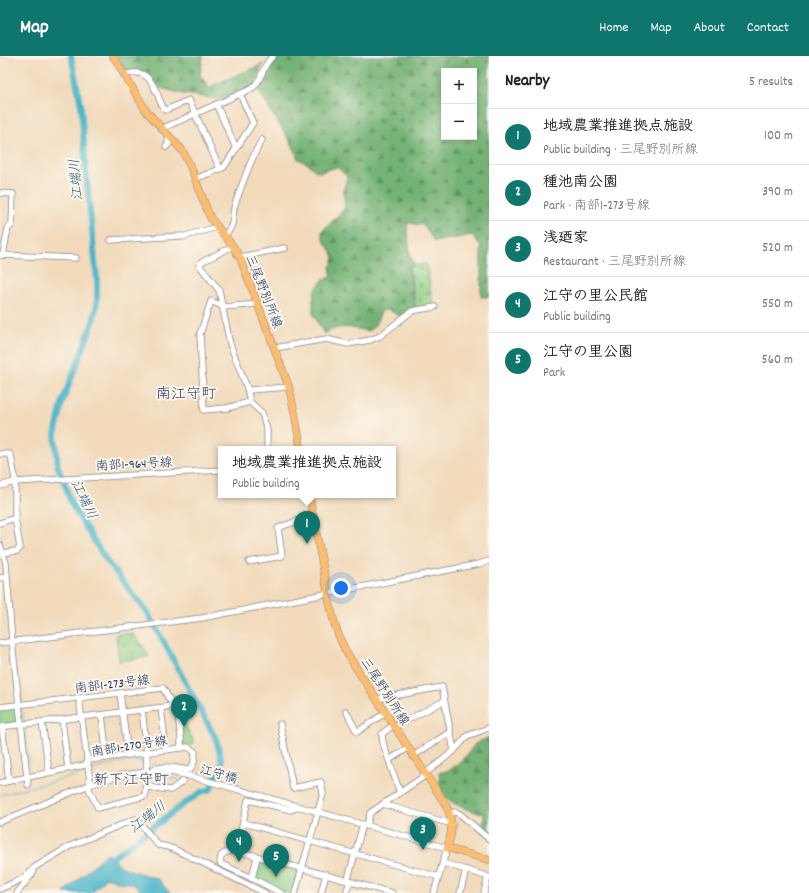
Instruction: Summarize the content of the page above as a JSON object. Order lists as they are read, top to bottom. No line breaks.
{"streets":{"main road":["三尾野別所線"],"street":["南部1-964号線","南部1-273号線","南部1-270号線","江守橋"]},"crossings":[["三尾野別所線","江守橋"],["南部1-273号線","南部1-270号線"],["南部1-270号線","江守橋"]],"districts":["南江守町","新下江守町"],"water":["江端川"],"page":{"header":"Map","nav":["Home","Map","About","Contact"],"heading":["Nearby","5 results"],"map_buttons":["+","−"],"list":[{"mark":"1","name":"地域農業推進拠点施設","note":"Public building · 三尾野別所線","value":"100 m"},{"mark":"2","name":"種池南公園","note":"Park · 南部1-273号線","value":"390 m"},{"mark":"3","name":"浅廼家","note":"Restaurant · 三尾野別所線","value":"520 m"},{"mark":"4","name":"江守の里公民館","note":"Public building","value":"550 m"},{"mark":"5","name":"江守の里公園","note":"Park","value":"560 m"}],"popup":["地域農業推進拠点施設","Public building"],"pins":["1","2","3","4","5"]}}
